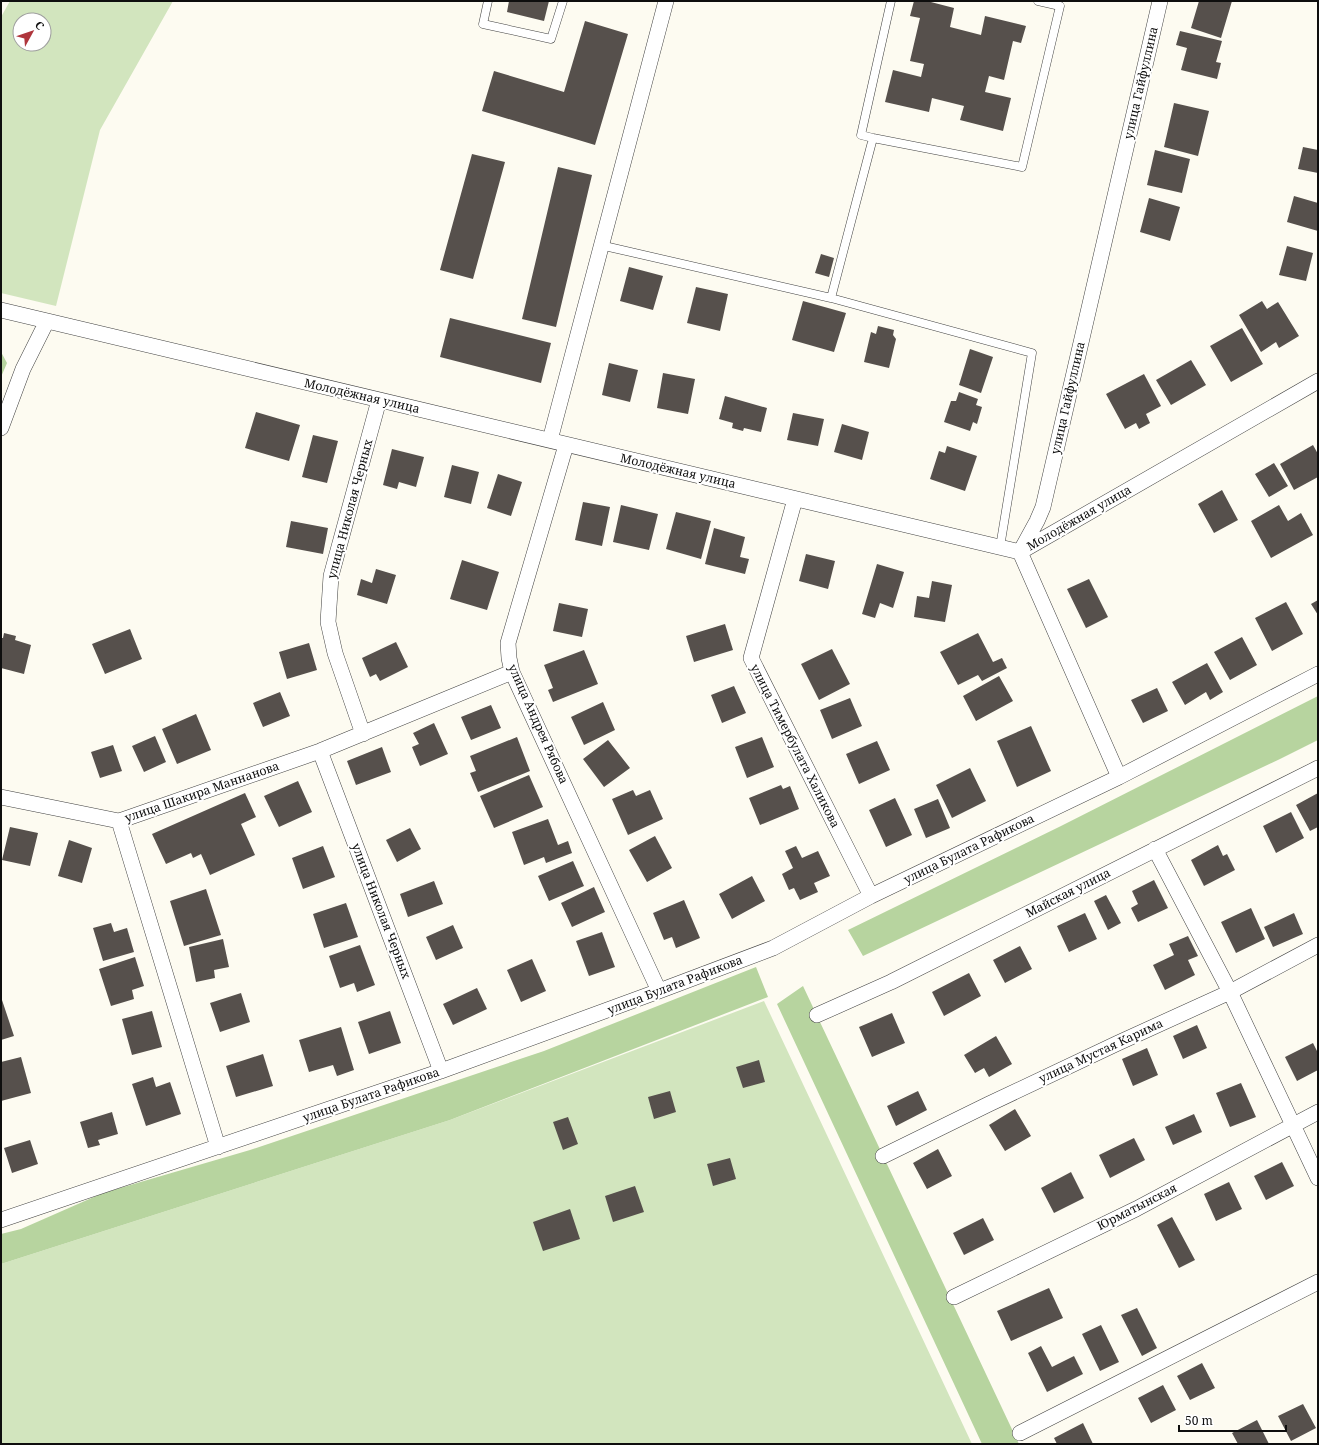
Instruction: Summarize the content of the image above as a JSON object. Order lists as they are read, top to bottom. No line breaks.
{"streets":{"street":["улица Гайфуллина","Молодёжная улица","улица Николая Черных","улица Андрея Рябова","улица Тимербулата Халикова","улица Шакира Маннанова","улица Булата Рафикова","Майская улица","улица Мустая Карима","Юрматынская"]},"crossings":[["улица Гайфуллина","Молодёжная улица"],["Молодёжная улица","улица Николая Черных"],["Молодёжная улица","улица Андрея Рябова"],["Молодёжная улица","улица Тимербулата Халикова"],["улица Николая Черных","улица Шакира Маннанова"],["улица Николая Черных","улица Булата Рафикова"],["улица Андрея Рябова","улица Шакира Маннанова"],["улица Андрея Рябова","улица Булата Рафикова"],["улица Тимербулата Халикова","улица Булата Рафикова"],["улица Шакира Маннанова","улица Булата Рафикова"]],"scale_bar":"50 m","north":"top right"}
